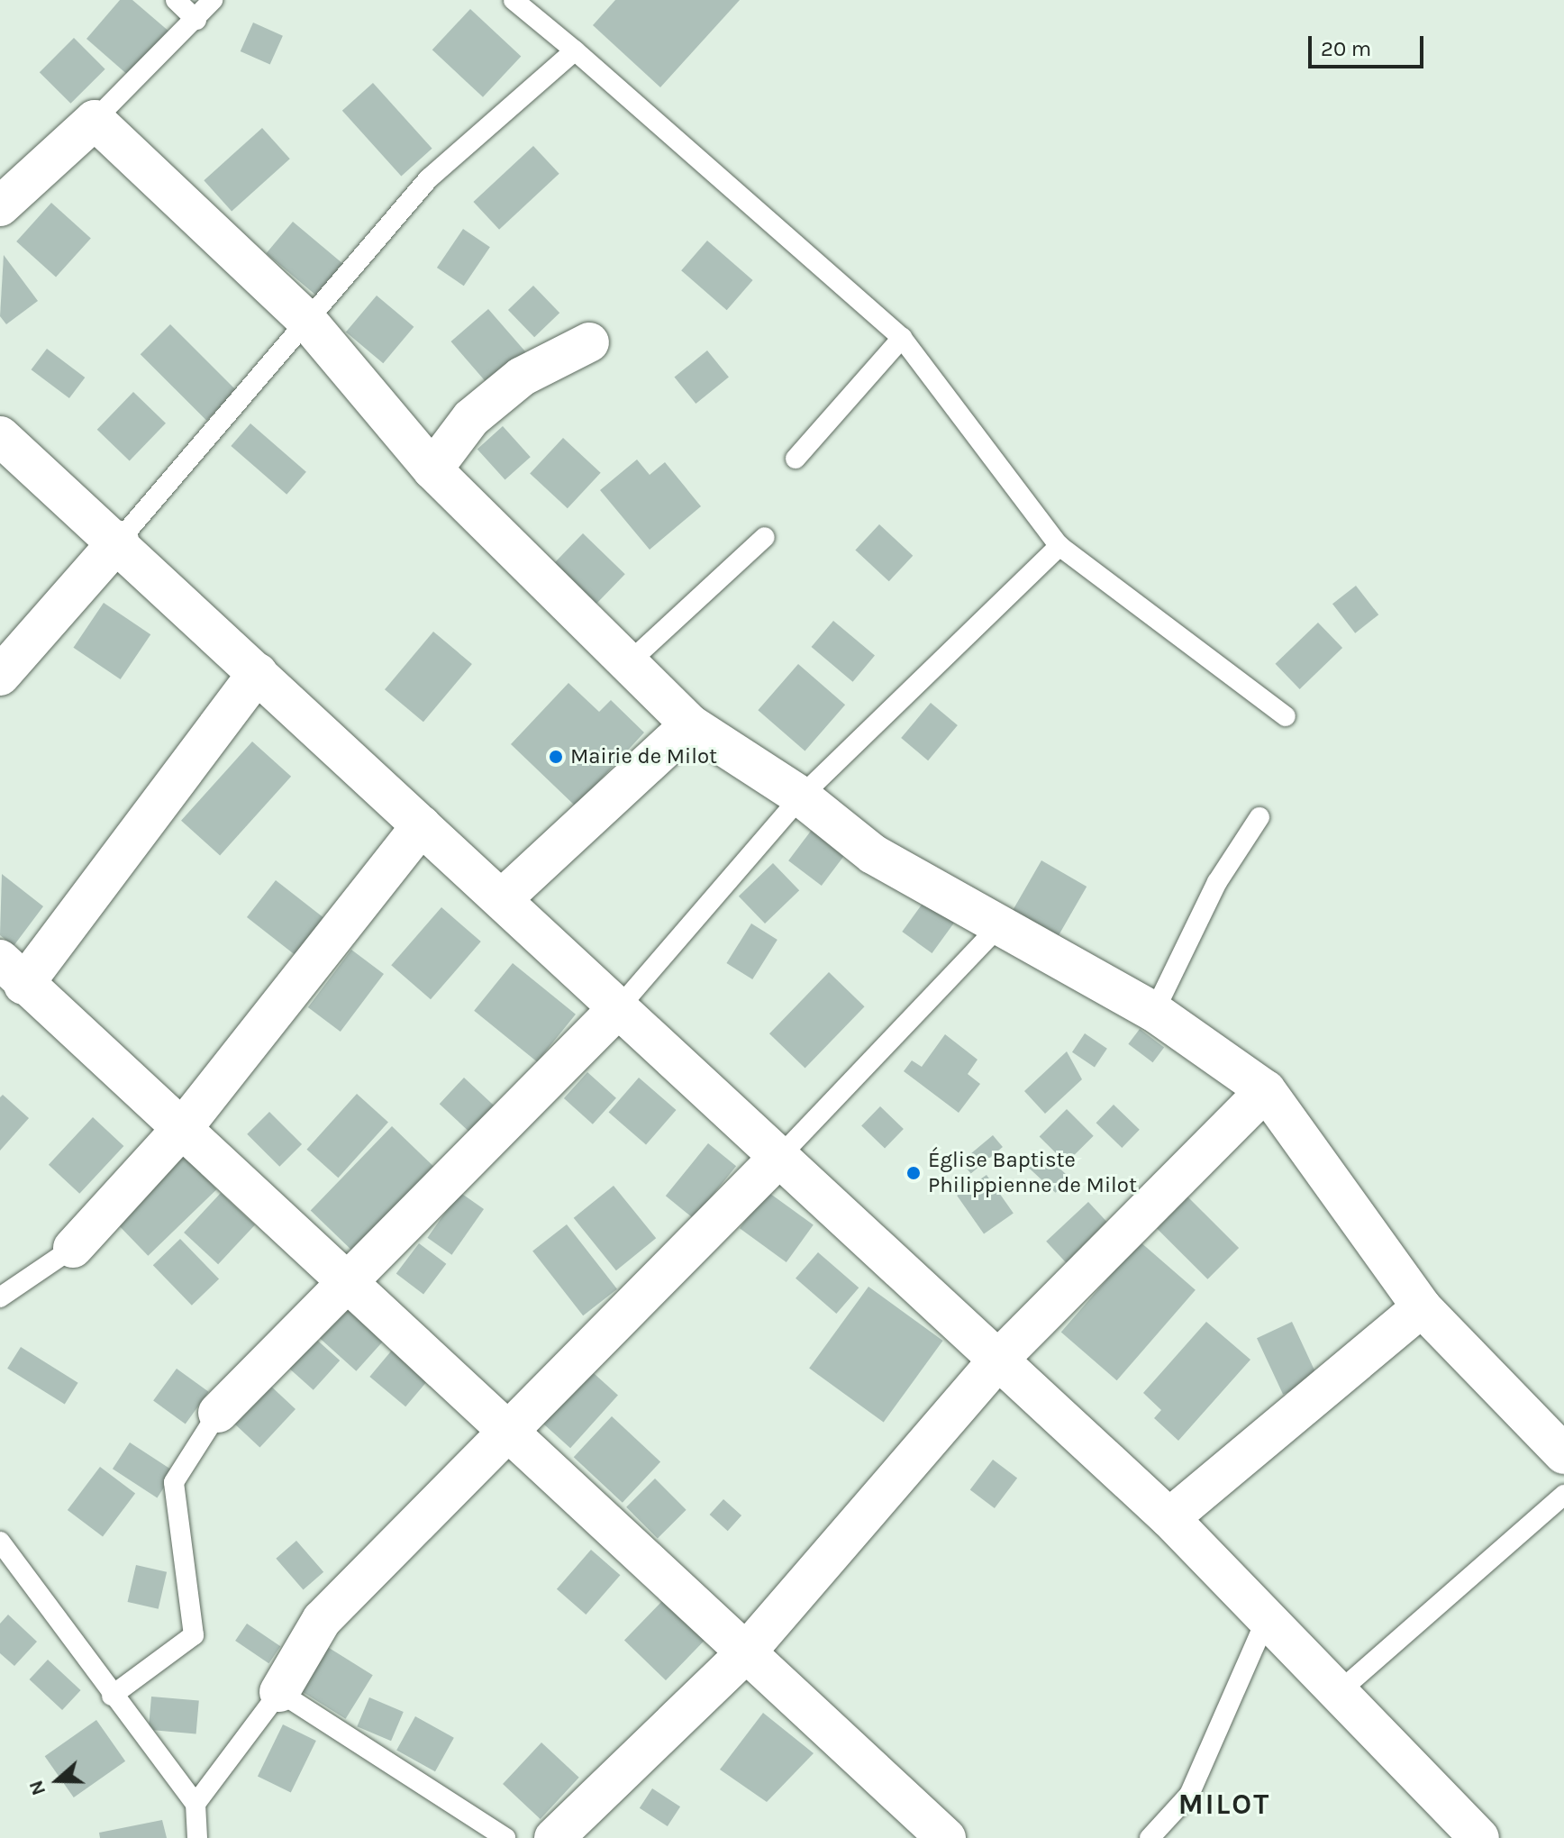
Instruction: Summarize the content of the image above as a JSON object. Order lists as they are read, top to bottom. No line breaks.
{"districts":["MILOT"],"places":["Mairie de Milot","Église Baptiste Philippienne de Milot"],"scale_bar":"20 m","north":"left"}
